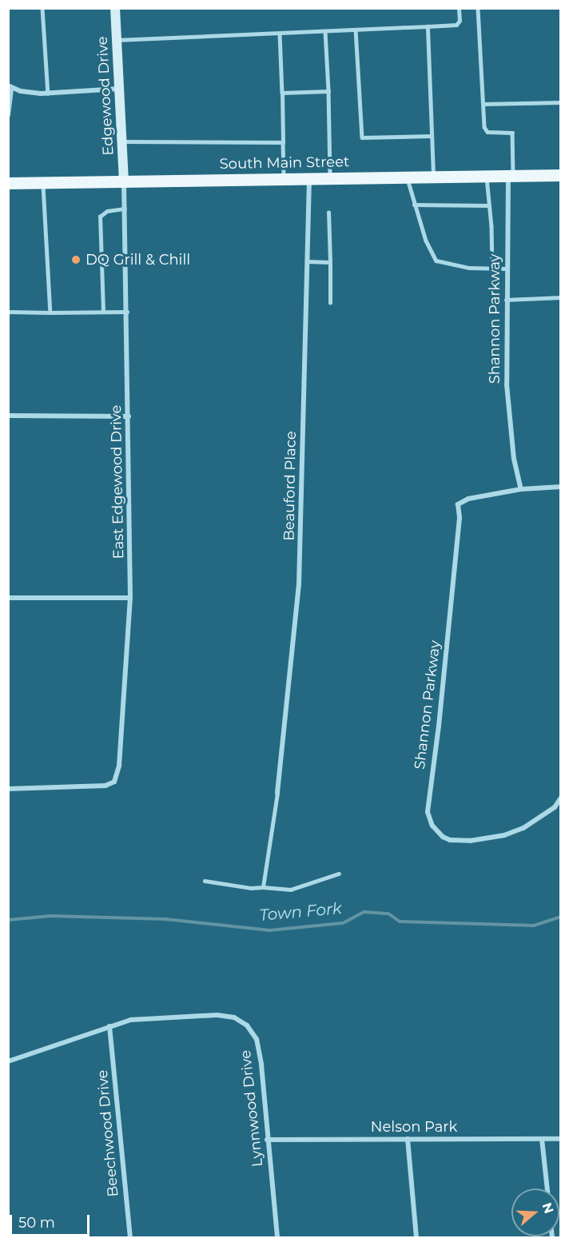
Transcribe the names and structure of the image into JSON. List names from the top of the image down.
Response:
{
  "streets": {
    "main road": ["South Main Street"],
    "street": [
      "Edgewood Drive",
      "Shannon Parkway",
      "East Edgewood Drive",
      "Beauford Place",
      "Lynnwood Drive",
      "Nelson Park",
      "Beechwood Drive"
    ]
  },
  "crossings": [
    ["Edgewood Drive", "South Main Street"],
    ["Edgewood Drive", "East Edgewood Drive"],
    ["South Main Street", "Shannon Parkway"],
    ["South Main Street", "East Edgewood Drive"],
    ["South Main Street", "Beauford Place"],
    ["Lynnwood Drive", "Nelson Park"],
    ["Lynnwood Drive", "Beechwood Drive"]
  ],
  "water": ["Town Fork"],
  "places": ["DQ Grill & Chill"],
  "scale_bar": "50 m",
  "north": "right"
}
